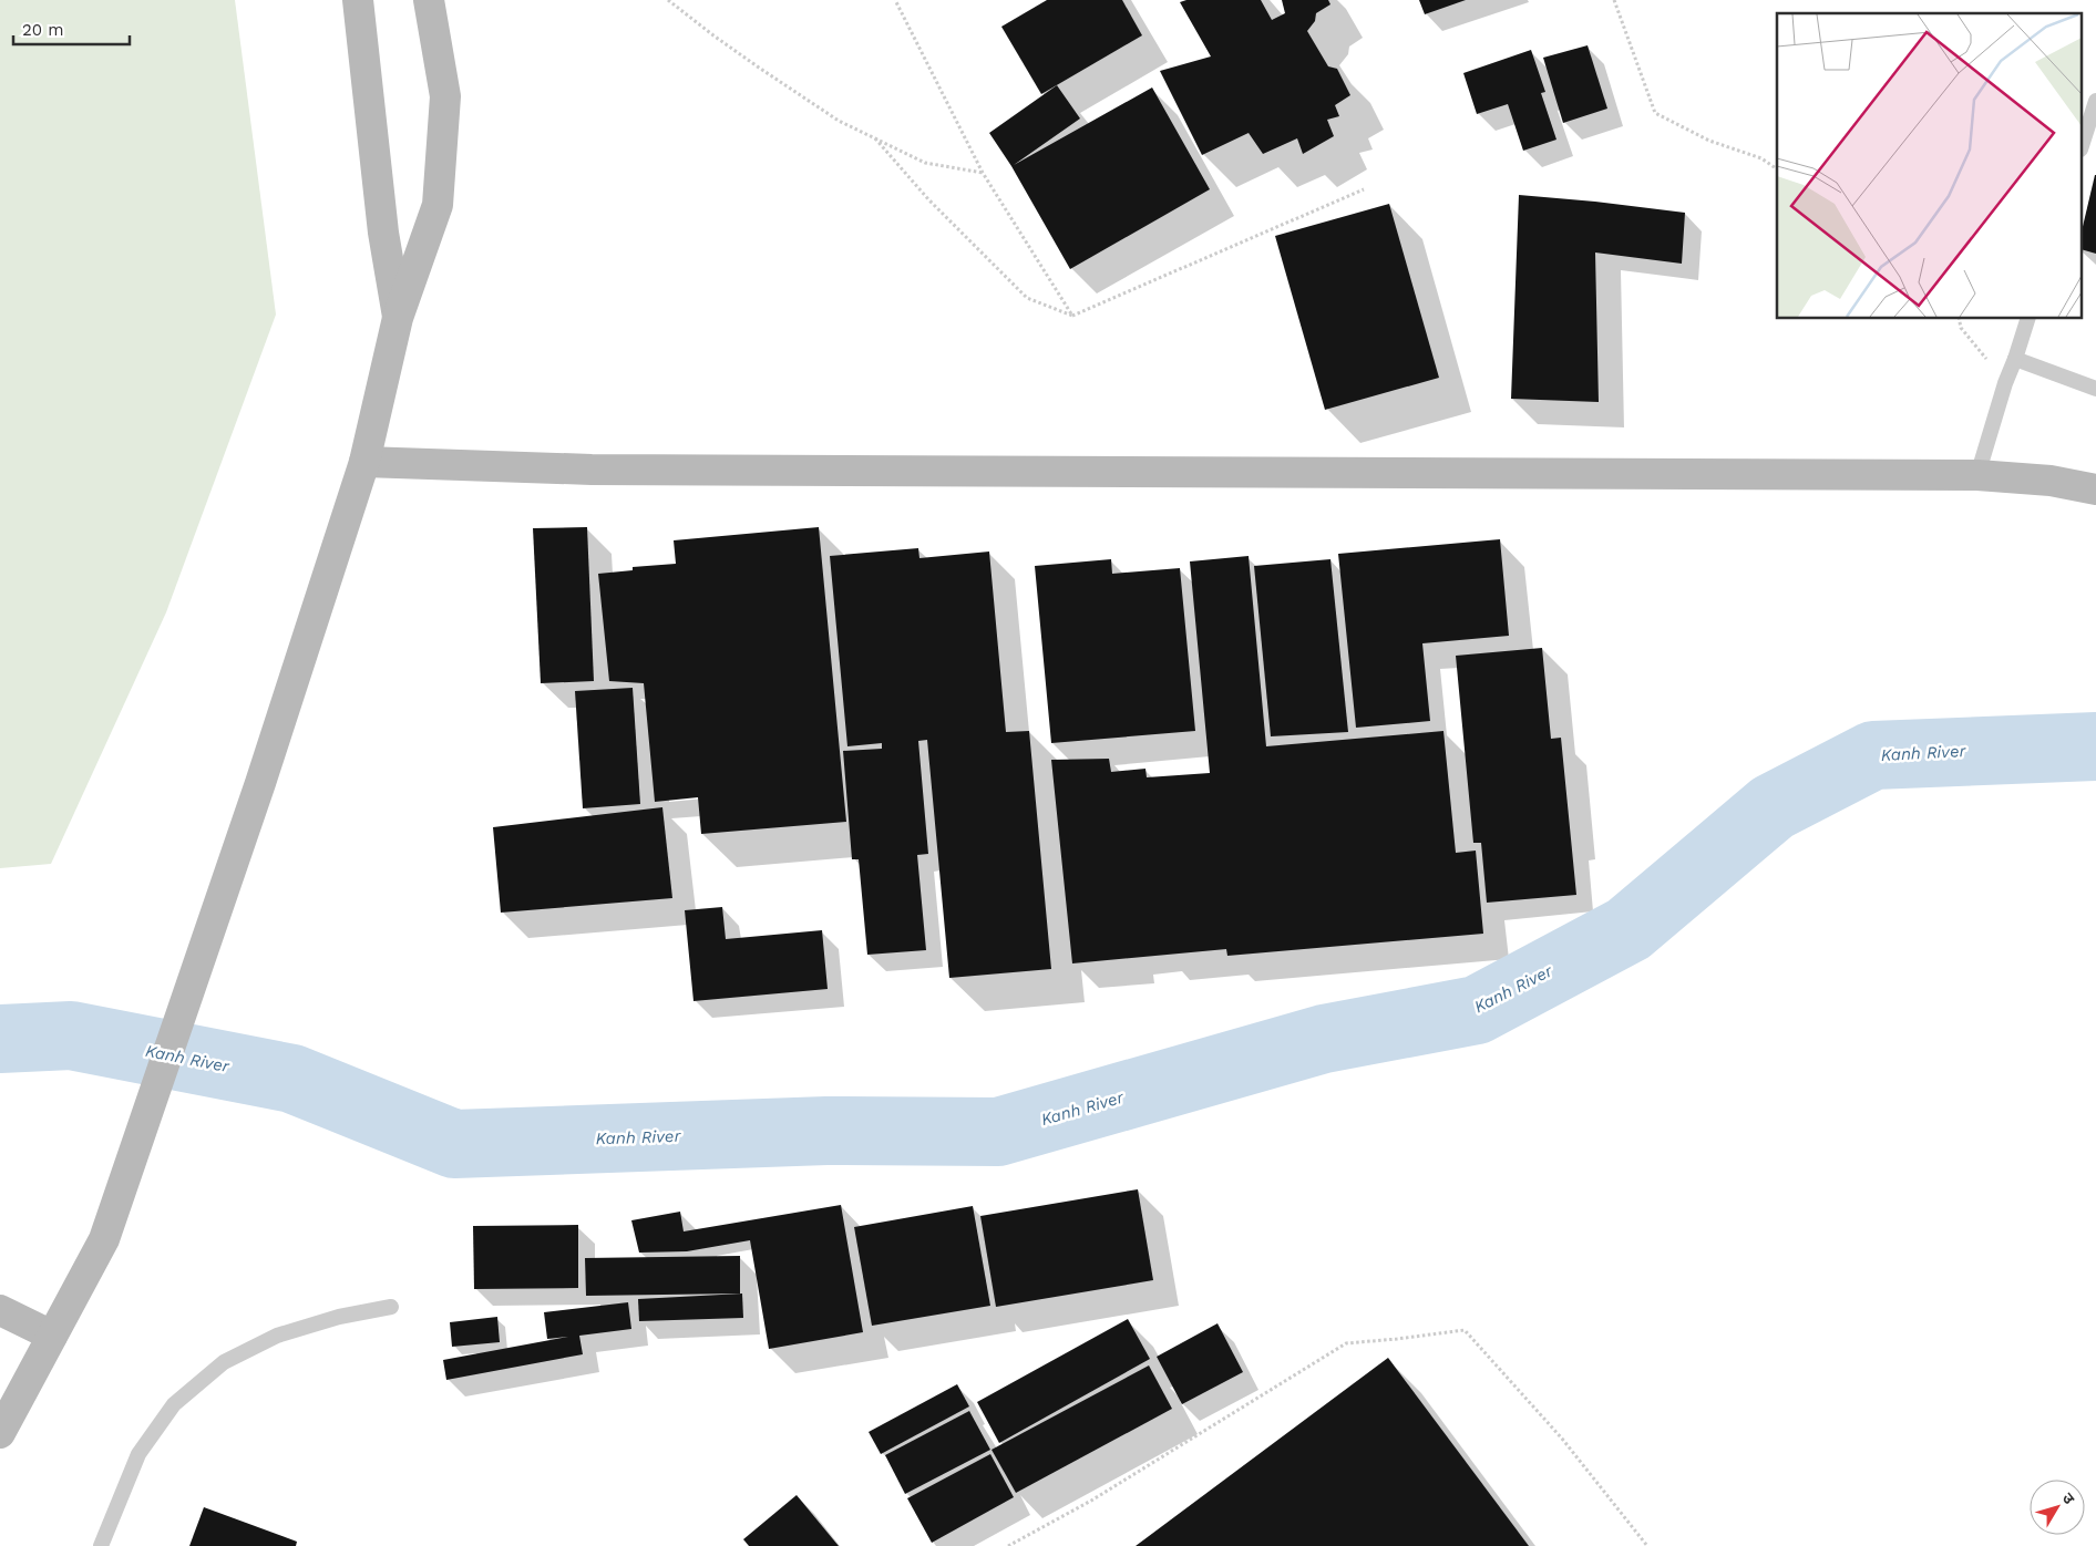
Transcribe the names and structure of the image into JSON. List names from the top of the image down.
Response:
{
  "water": ["Kanh River"],
  "scale_bar": "20 m",
  "north": "top right"
}
